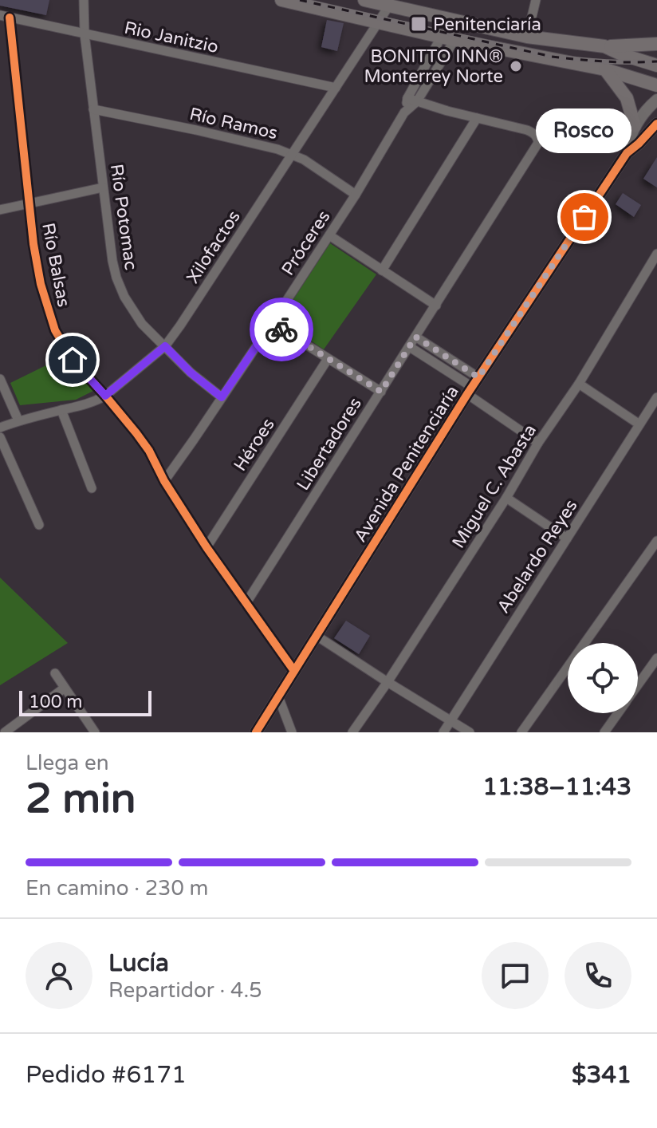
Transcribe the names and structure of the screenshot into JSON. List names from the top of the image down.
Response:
{
  "streets": {
    "street": [
      "Rio Janitzio",
      "Río Ramos",
      "Río Potomac",
      "Próceres",
      "Xilofactos",
      "Río Balsas",
      "Libertadores",
      "Héroes",
      "Avenida Penitenciaría",
      "Miguel C. Abasta",
      "Abelardo Reyes"
    ]
  },
  "crossings": [
    ["Rio Janitzio", "Río Potomac"],
    ["Rio Janitzio", "Xilofactos"],
    ["Rio Janitzio", "Río Balsas"],
    ["Río Ramos", "Río Potomac"],
    ["Río Ramos", "Próceres"],
    ["Río Ramos", "Xilofactos"],
    ["Río Potomac", "Próceres"],
    ["Río Potomac", "Xilofactos"],
    ["Próceres", "Río Balsas"],
    ["Xilofactos", "Río Balsas"],
    ["Río Balsas", "Libertadores"],
    ["Río Balsas", "Héroes"],
    ["Río Balsas", "Avenida Penitenciaría"]
  ],
  "places": {
    "transit": ["Penitenciaría"],
    "other": ["BONITTO INN® Monterrey Norte", "Rosco"]
  },
  "scale_bar": "100 m",
  "page": {
    "bubble": "Rosco",
    "scale": "100 m",
    "heading": ["2 min", "Llega en", "11:38–11:43"],
    "panel": [
      "Lucía",
      "Repartidor · 4.5",
      "Pedido #6171",
      "$341"
    ],
    "bar": "En camino · 230 m"
  }
}
